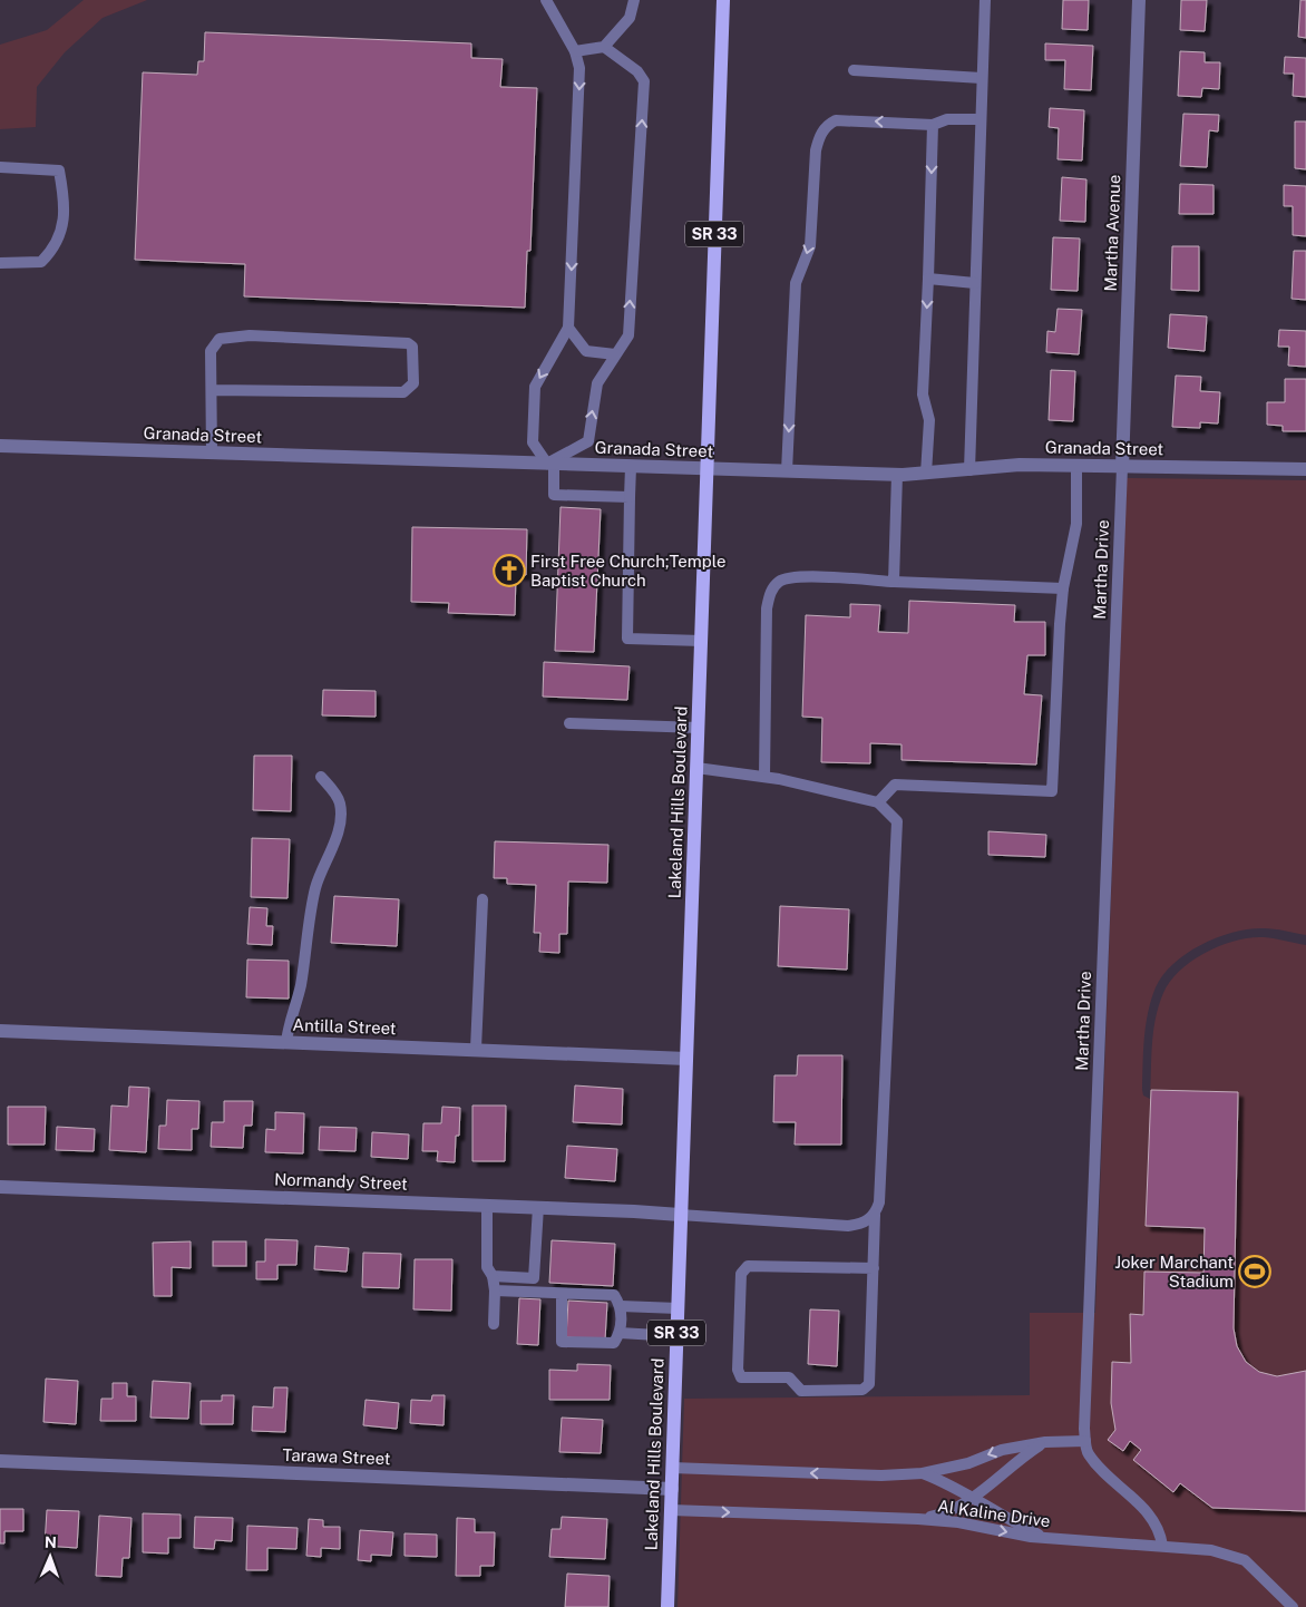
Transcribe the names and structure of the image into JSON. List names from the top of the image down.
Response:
{
  "streets": {
    "main road": ["SR 33", "Lakeland Hills Boulevard"],
    "street": [
      "Martha Avenue",
      "Granada Street",
      "Antilla Street",
      "Normandy Street",
      "Tarawa Street"
    ],
    "lane": ["Martha Drive", "Al Kaline Drive"]
  },
  "crossings": [
    ["Martha Avenue", "Granada Street"],
    ["Martha Avenue", "Martha Drive"],
    ["Granada Street", "Martha Drive"],
    ["Granada Street", "Lakeland Hills Boulevard"],
    ["Martha Drive", "Al Kaline Drive"],
    ["Lakeland Hills Boulevard", "Antilla Street"],
    ["Lakeland Hills Boulevard", "Normandy Street"],
    ["Lakeland Hills Boulevard", "Tarawa Street"],
    ["Lakeland Hills Boulevard", "Al Kaline Drive"]
  ],
  "places": {
    "church": ["First Free Church;Temple Baptist Church"],
    "sports": ["Joker Marchant Stadium"]
  },
  "north": "top"
}
